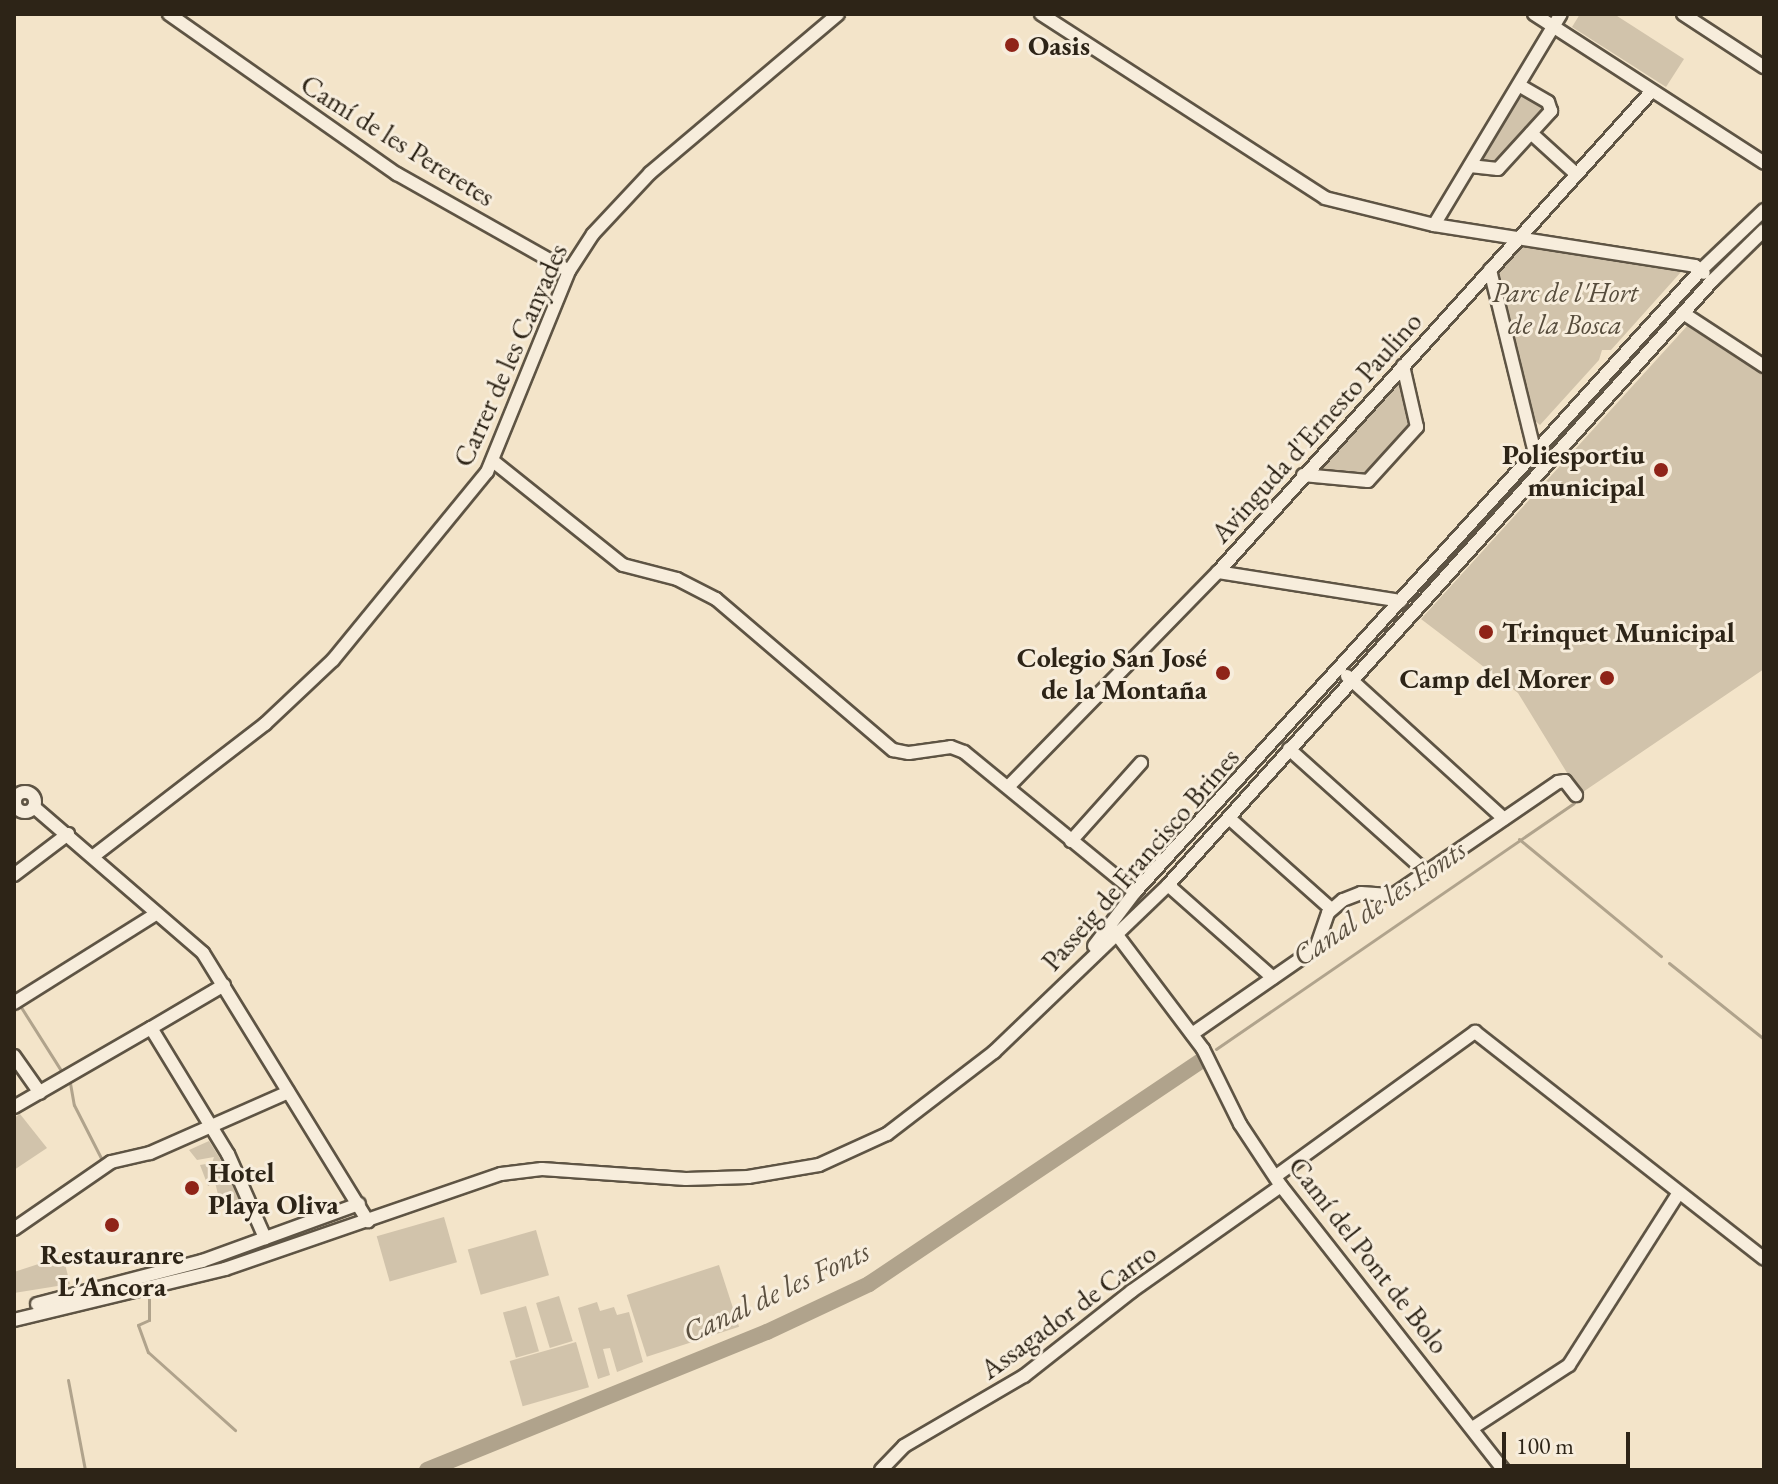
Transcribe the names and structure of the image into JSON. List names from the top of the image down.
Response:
{
  "streets": {
    "street": [
      "Camí de les Pereretes",
      "Carrer de les Canyades",
      "Avinguda d'Ernesto Paulino",
      "Passeig de Francisco Brines",
      "Camí del Pont de Bolo",
      "Assagador de Carro"
    ]
  },
  "crossings": [
    ["Camí de les Pereretes", "Carrer de les Canyades"],
    ["Passeig de Francisco Brines", "Camí del Pont de Bolo"],
    ["Camí del Pont de Bolo", "Assagador de Carro"]
  ],
  "water": ["Canal de les Fonts"],
  "parks": ["Parc de l'Hort de la Bosca"],
  "places": [
    "Oasis",
    "Poliesportiu municipal",
    "Trinquet Municipal",
    "Colegio San José de la Montaña",
    "Camp del Morer",
    "Hotel Playa Oliva",
    "Restauranre L'Ancora"
  ],
  "scale_bar": "100 m"
}
